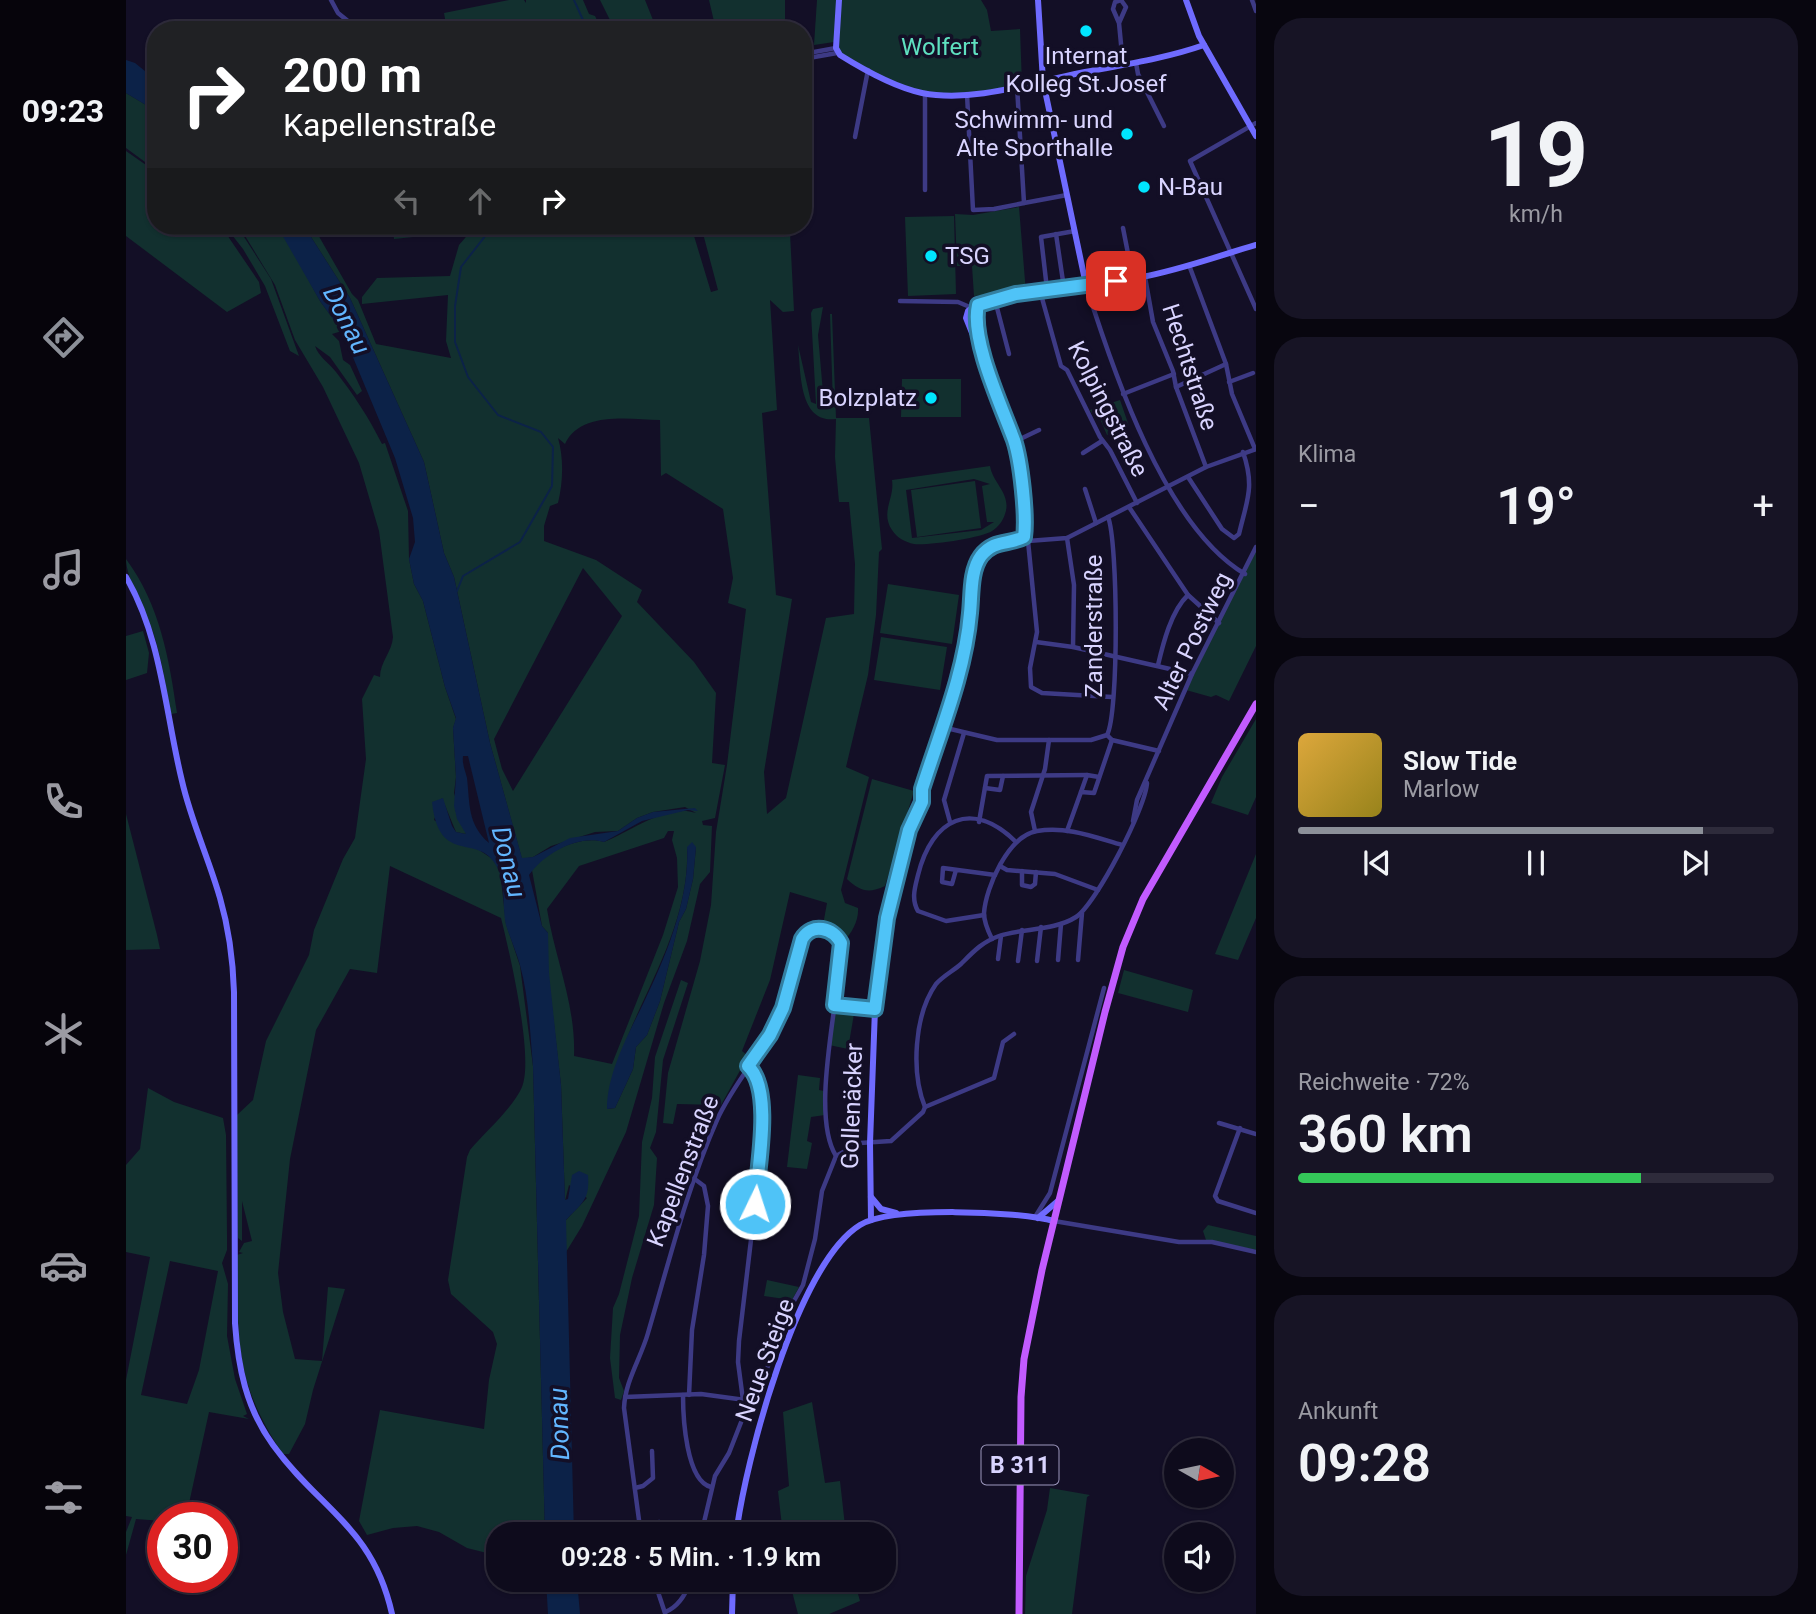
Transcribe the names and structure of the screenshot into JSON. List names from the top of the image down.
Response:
{
  "streets": {
    "main road": ["B 311"],
    "street": [
      "Hechtstraße",
      "Kolpingstraße",
      "Zanderstraße",
      "Alter Postweg",
      "Gollenäcker",
      "Kapellenstraße",
      "Neue Steige"
    ]
  },
  "crossings": [
    ["Gollenäcker", "Neue Steige"],
    ["Neue Steige", "B 311"]
  ],
  "water": ["Donau"],
  "parks": ["Wolfert"],
  "places": [
    "Internat Kolleg St.Josef",
    "Schwimm- und Alte Sporthalle",
    "N-Bau",
    "TSG",
    "Bolzplatz"
  ],
  "north": "right",
  "page": {
    "tabs": "09:23",
    "tile": [
      ["19", "km/h"],
      "Klima",
      ["Reichweite · 72%", "360 km"],
      ["Ankunft", "09:28"]
    ],
    "turn": ["200 m", "Kapellenstraße"],
    "heat": ["−", "19°", "+"],
    "song": ["Slow Tide", "Marlow"],
    "limit": "30",
    "trip": "09:28 · 5 Min. · 1.9 km"
  }
}
